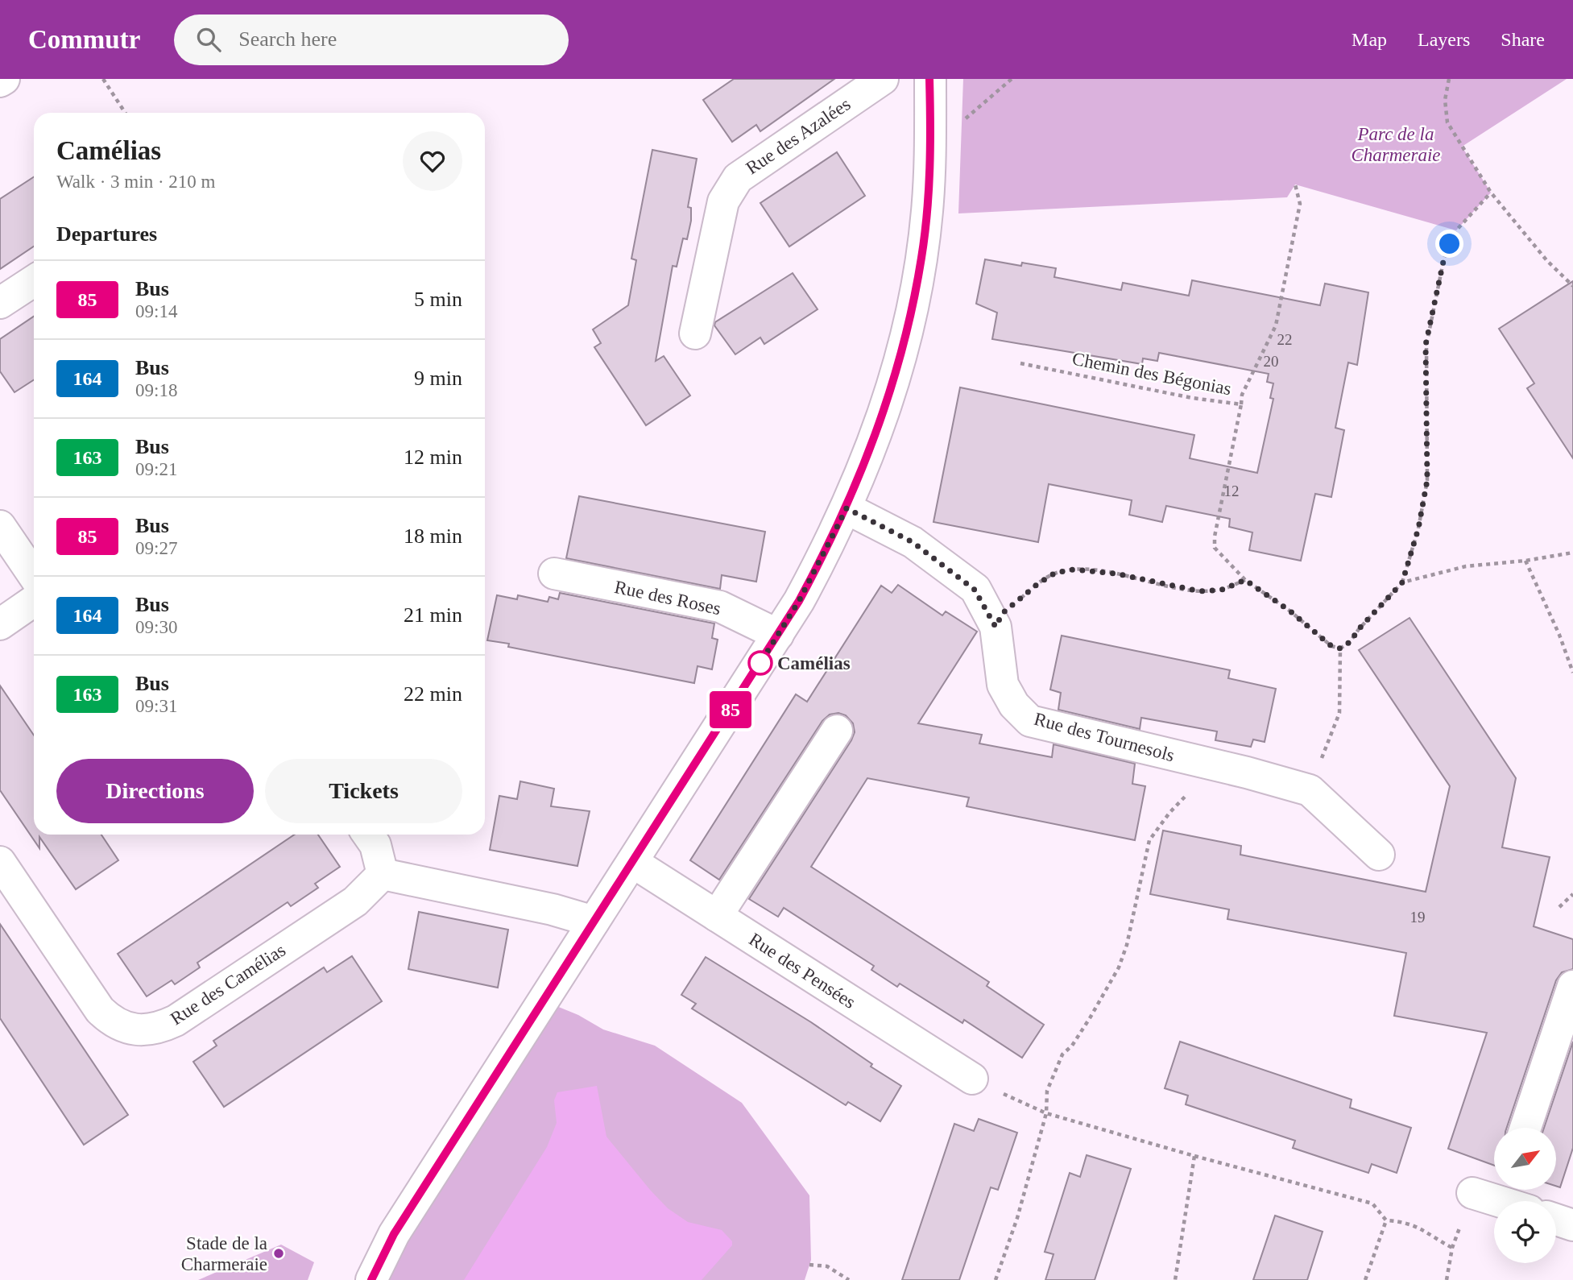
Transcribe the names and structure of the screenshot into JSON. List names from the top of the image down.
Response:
{
  "streets": {
    "street": [
      "Rue des Azalées",
      "Rue des Roses",
      "Rue des Tournesols",
      "Rue des Pensées",
      "Rue des Camélias"
    ],
    "path": ["Chemin des Bégonias"]
  },
  "parks": ["Parc de la Charmeraie"],
  "places": ["Camélias", "Stade de la Charmeraie"],
  "lines": ["bus line 85"],
  "house_numbers": [
    "22",
    "20",
    "12",
    "19"
  ],
  "north": "top right",
  "page": {
    "header": "Commutr",
    "search": "Search here",
    "nav": ["Map", "Layers", "Share"],
    "on_map": "85",
    "heading": [
      ["Camélias", "Walk · 3 min · 210 m"],
      "Departures"
    ],
    "list": [
      {
        "mark": "85",
        "name": "Bus",
        "note": "09:14",
        "value": "5 min"
      },
      {
        "mark": "164",
        "name": "Bus",
        "note": "09:18",
        "value": "9 min"
      },
      {
        "mark": "163",
        "name": "Bus",
        "note": "09:21",
        "value": "12 min"
      },
      {
        "mark": "85",
        "name": "Bus",
        "note": "09:27",
        "value": "18 min"
      },
      {
        "mark": "164",
        "name": "Bus",
        "note": "09:30",
        "value": "21 min"
      },
      {
        "mark": "163",
        "name": "Bus",
        "note": "09:31",
        "value": "22 min"
      }
    ],
    "buttons": ["Directions", "Tickets"]
  }
}
